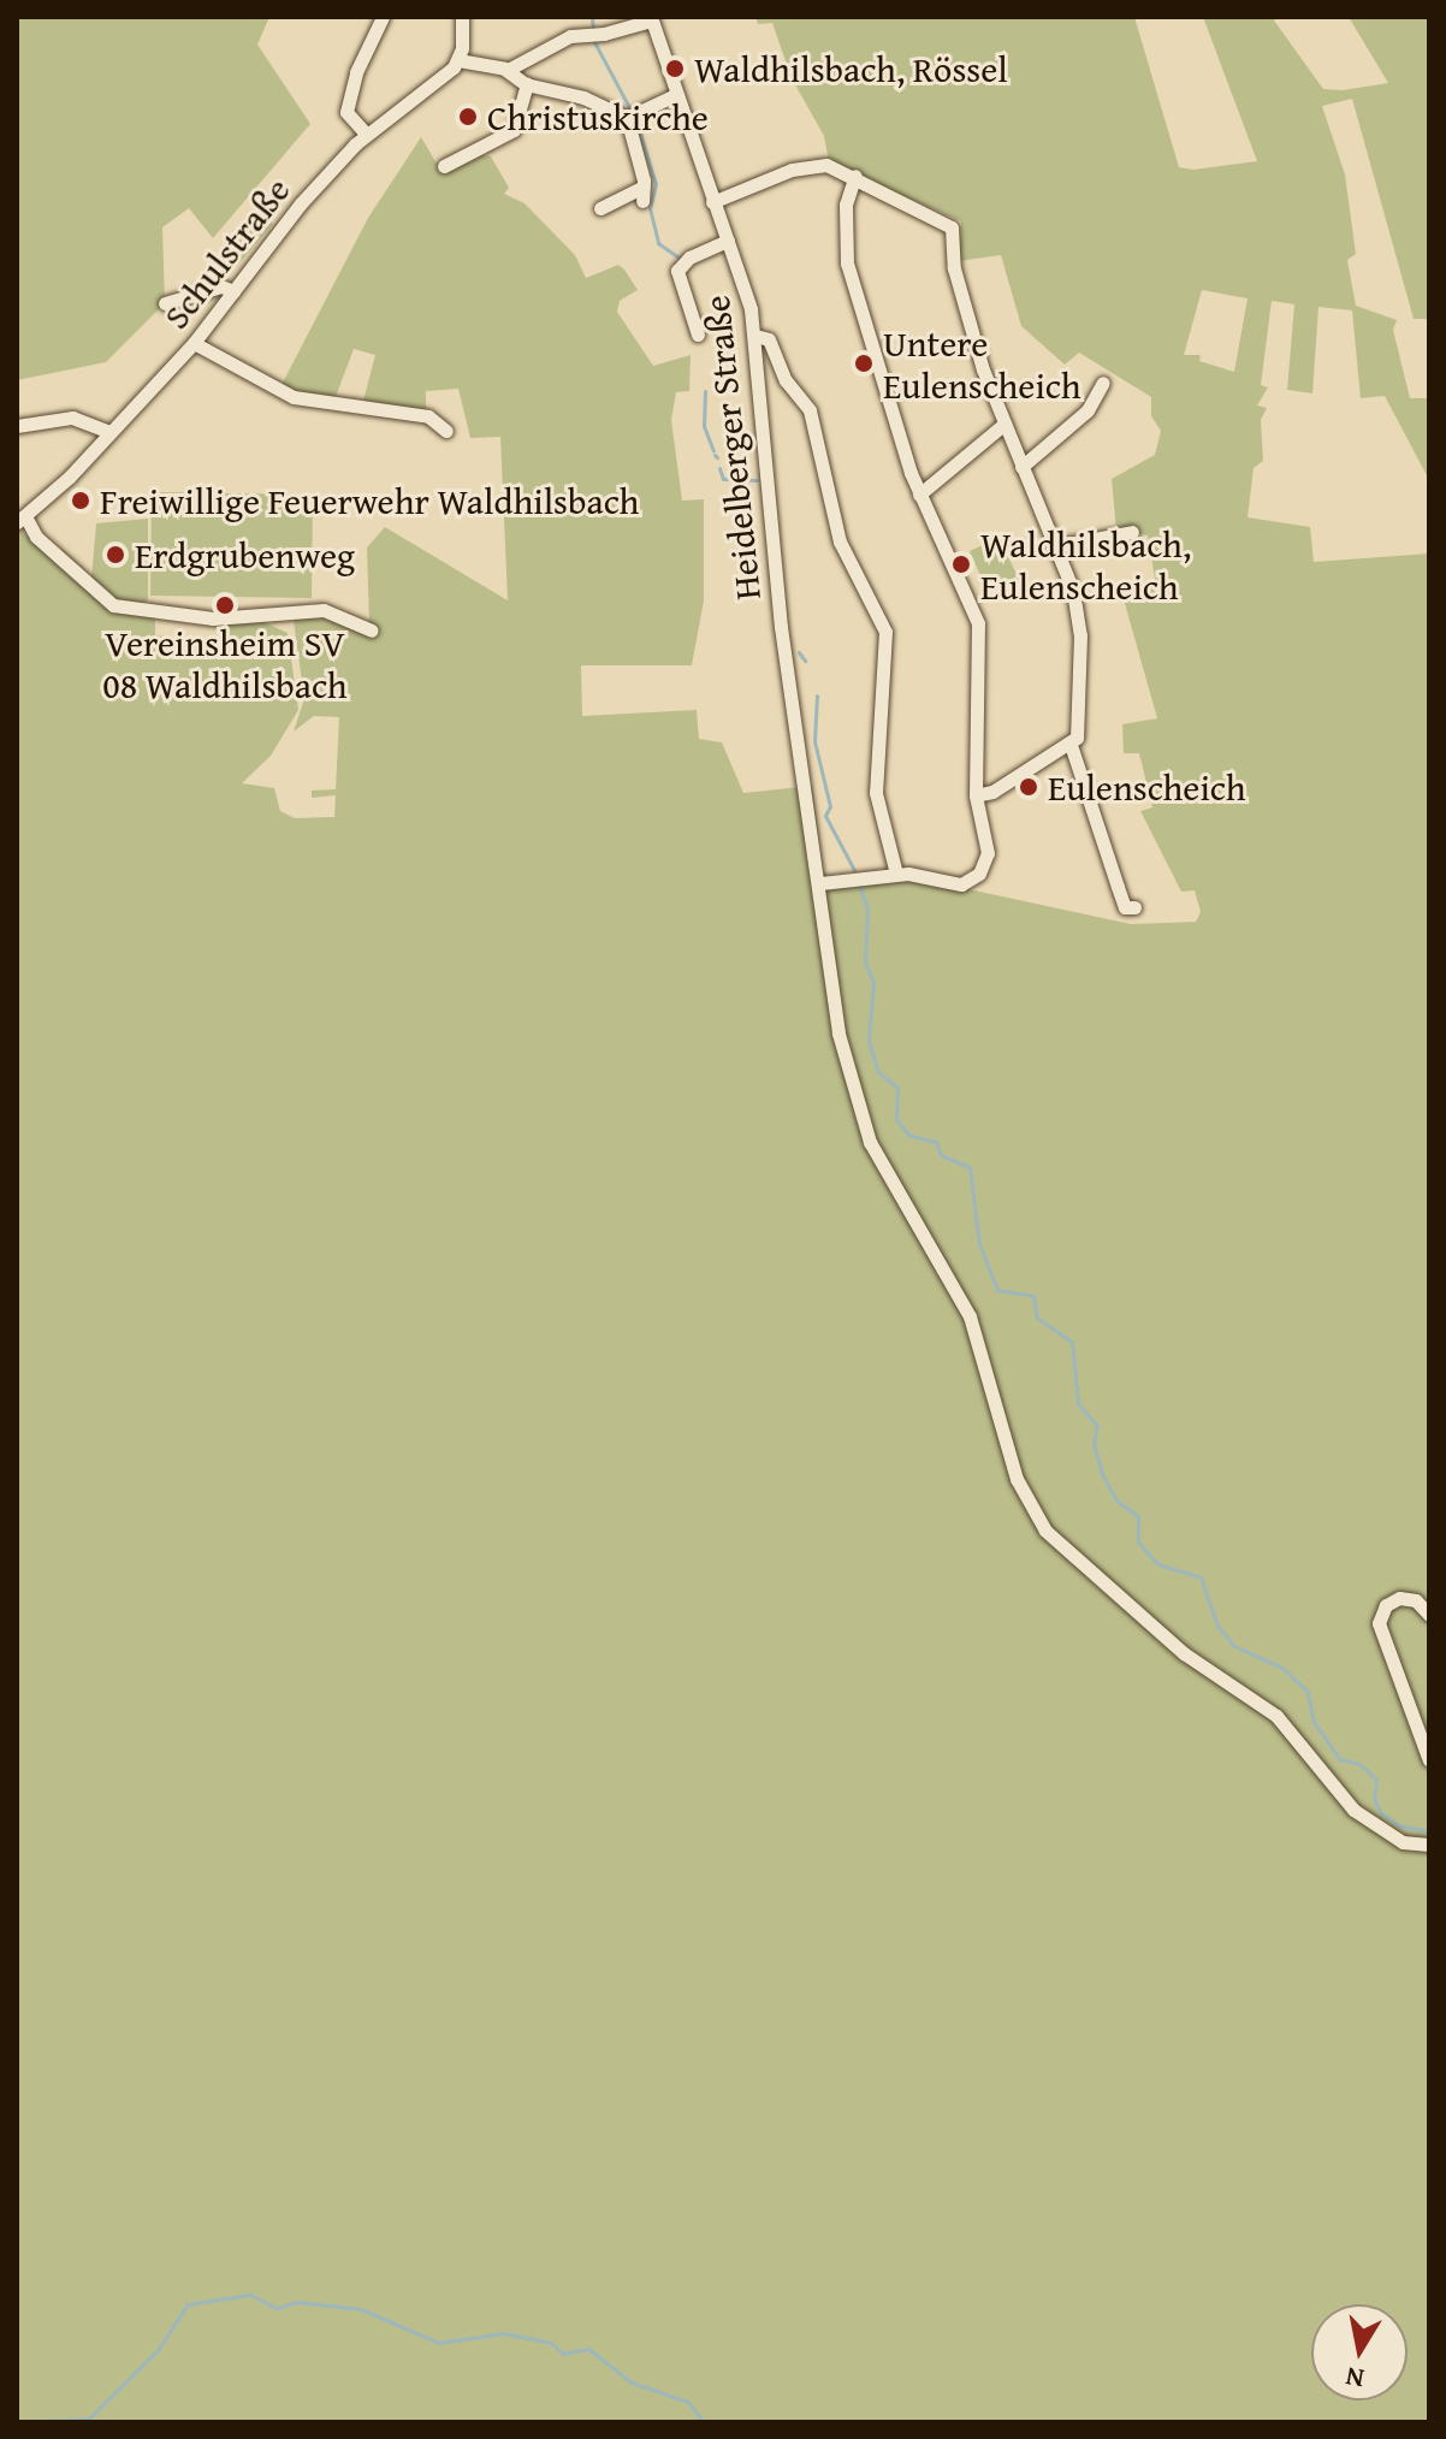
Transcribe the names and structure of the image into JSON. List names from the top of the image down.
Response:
{
  "streets": {
    "street": ["Schulstraße", "Heidelberger Straße"]
  },
  "places": [
    "Waldhilsbach, Rössel",
    "Christuskirche",
    "Untere Eulenscheich",
    "Freiwillige Feuerwehr Waldhilsbach",
    "Erdgrubenweg",
    "Waldhilsbach, Eulenscheich",
    "Vereinsheim SV 08 Waldhilsbach",
    "Eulenscheich"
  ],
  "north": "bottom"
}
